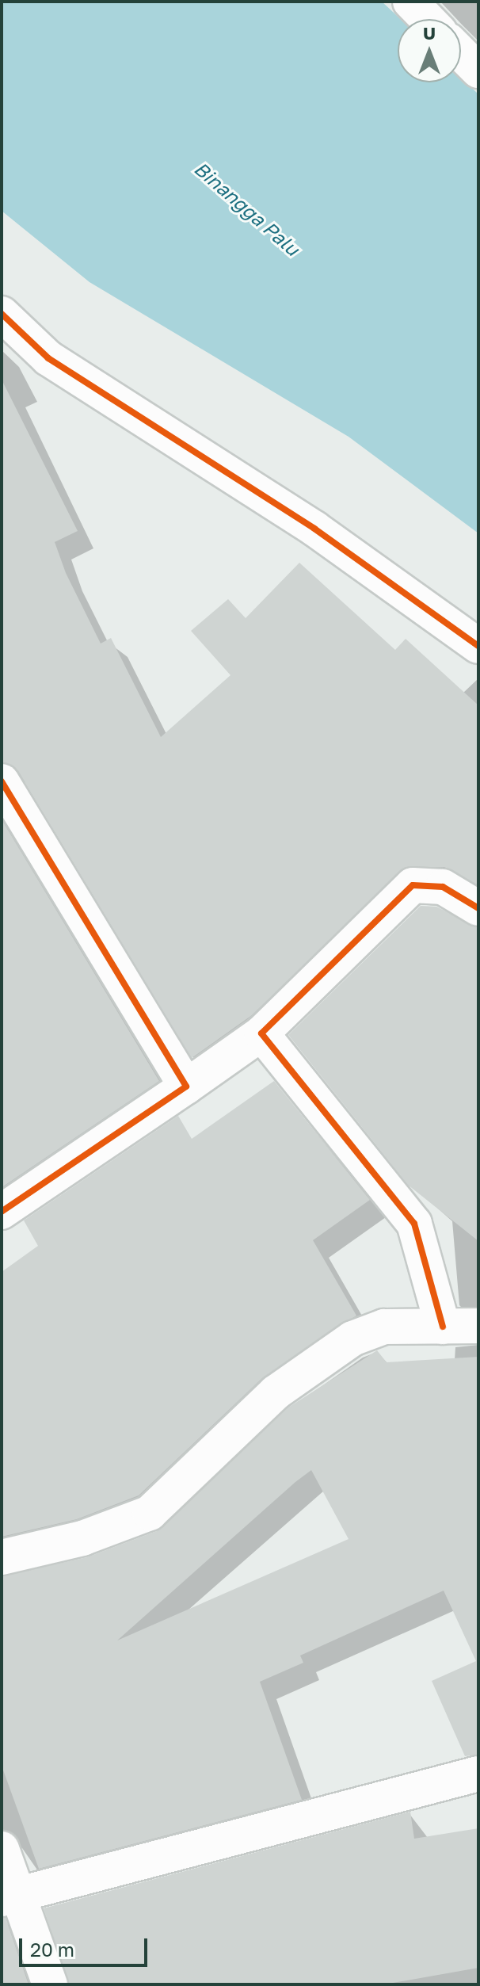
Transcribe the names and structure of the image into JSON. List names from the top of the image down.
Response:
{
  "water": ["Binangga Palu"],
  "scale_bar": "20 m",
  "north": "top"
}
